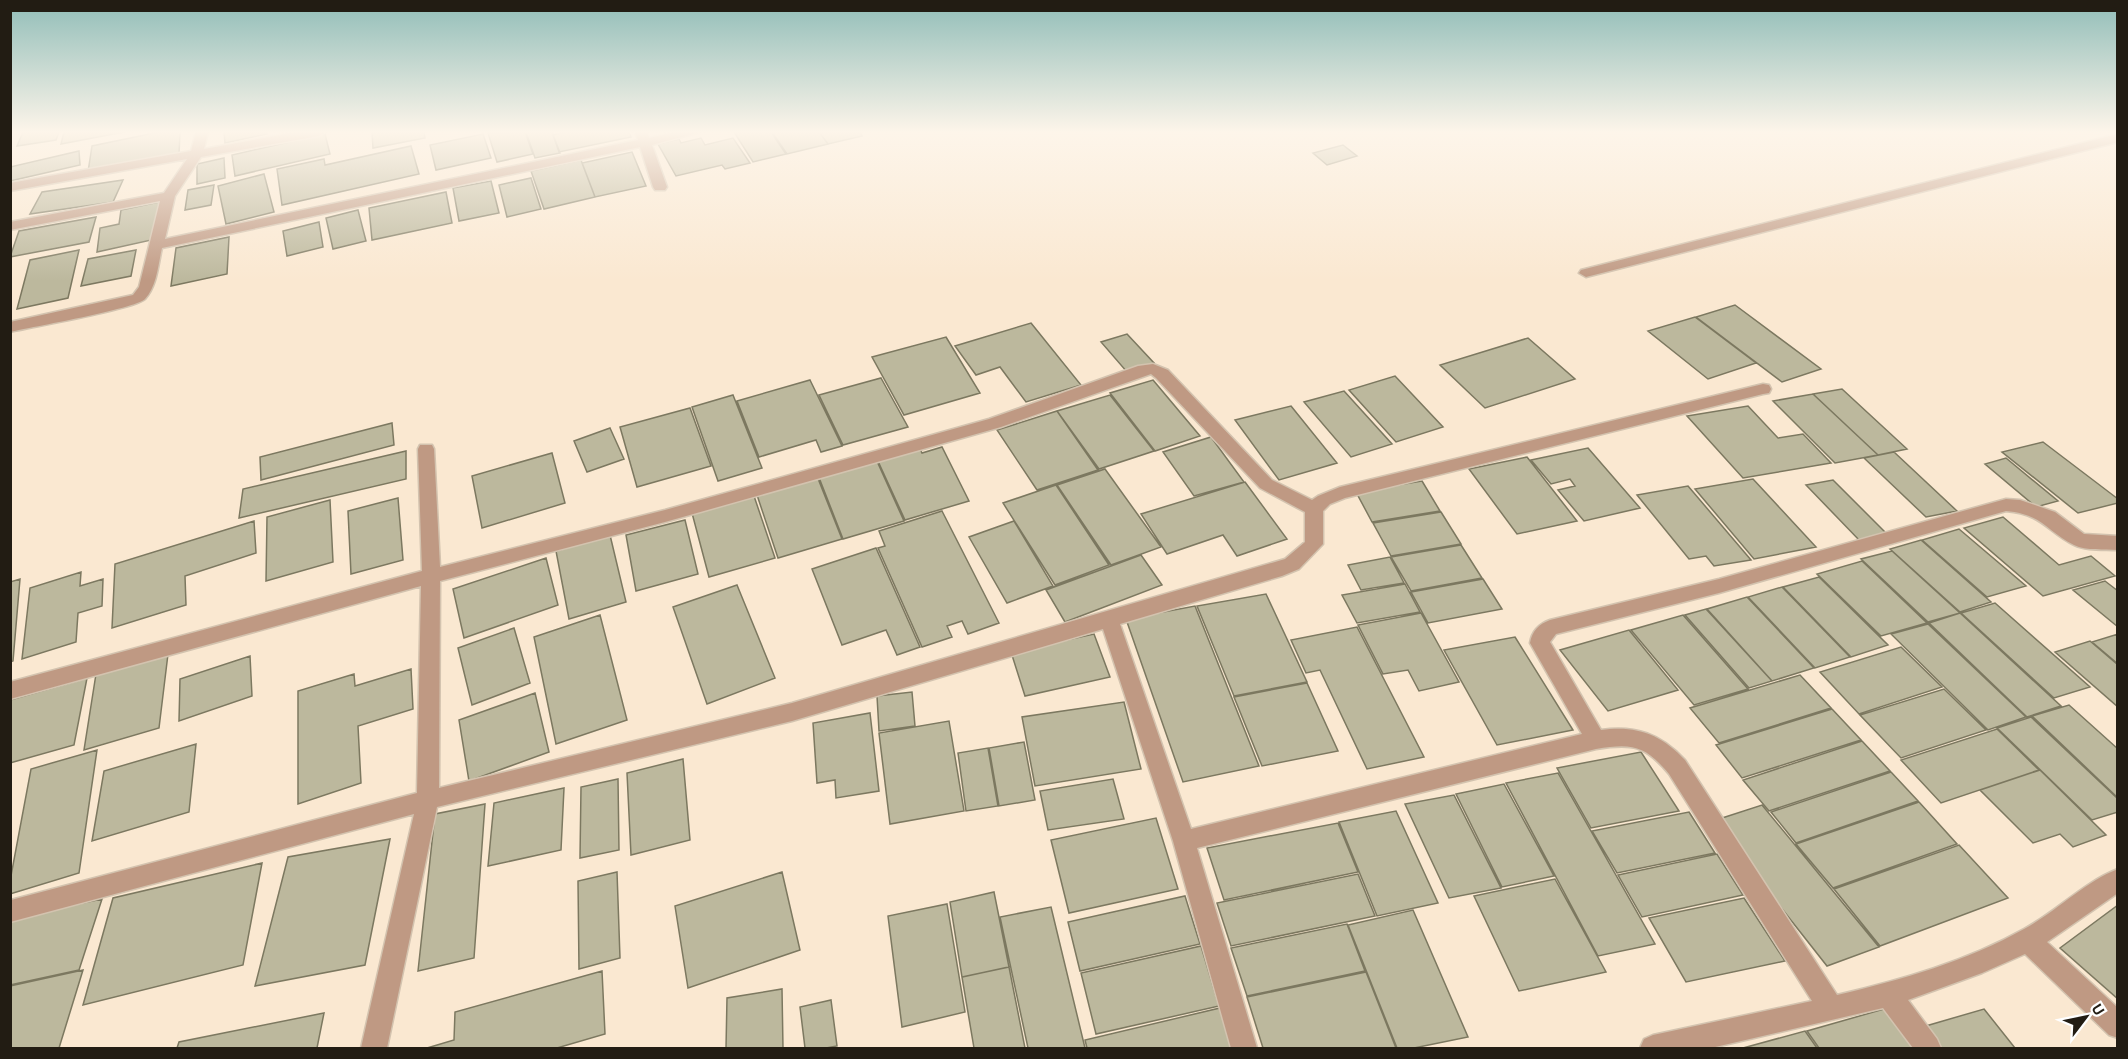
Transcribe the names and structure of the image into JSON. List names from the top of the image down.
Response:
{
  "north": "top right"
}
